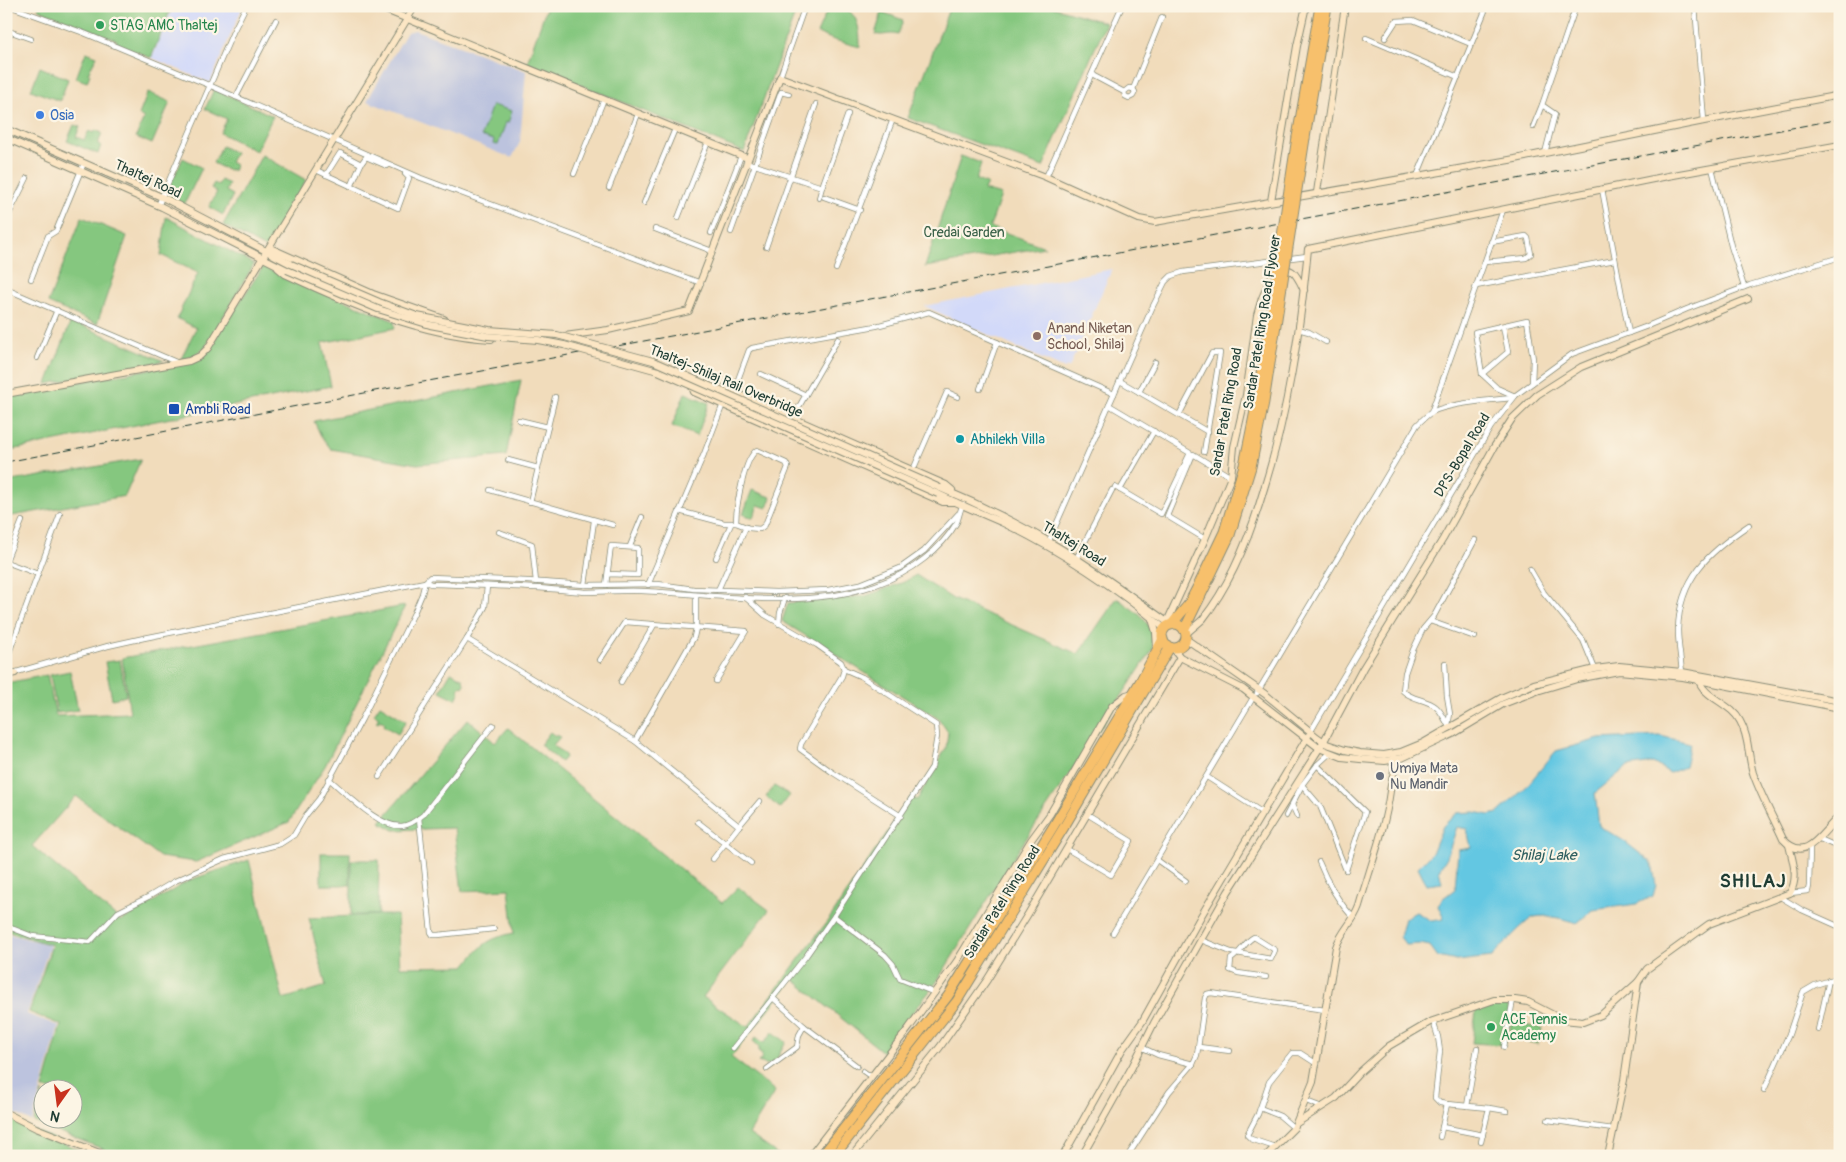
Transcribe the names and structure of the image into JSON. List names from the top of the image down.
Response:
{
  "streets": {
    "highway": ["Sardar Patel Ring Road Flyover", "Sardar Patel Ring Road"],
    "street": ["Thaltej Road", "Thaltej-Shilaj Rail Overbridge", "DPS-Bopal Road"]
  },
  "crossings": [
    ["Thaltej Road", "Sardar Patel Ring Road Flyover"],
    ["Thaltej Road", "Thaltej-Shilaj Rail Overbridge"],
    ["Thaltej Road", "Sardar Patel Ring Road"],
    ["Sardar Patel Ring Road Flyover", "Sardar Patel Ring Road"]
  ],
  "districts": ["SHILAJ"],
  "water": ["Shilaj Lake"],
  "parks": ["Credai Garden"],
  "places": {
    "other": [
      "STAG AMC Thaltej",
      "Osia",
      "Anand Niketan School, Shilaj",
      "Abhilekh Villa",
      "Umiya Mata Nu Mandir",
      "ACE Tennis Academy"
    ],
    "transit": ["Ambli Road"]
  },
  "north": "bottom"
}
